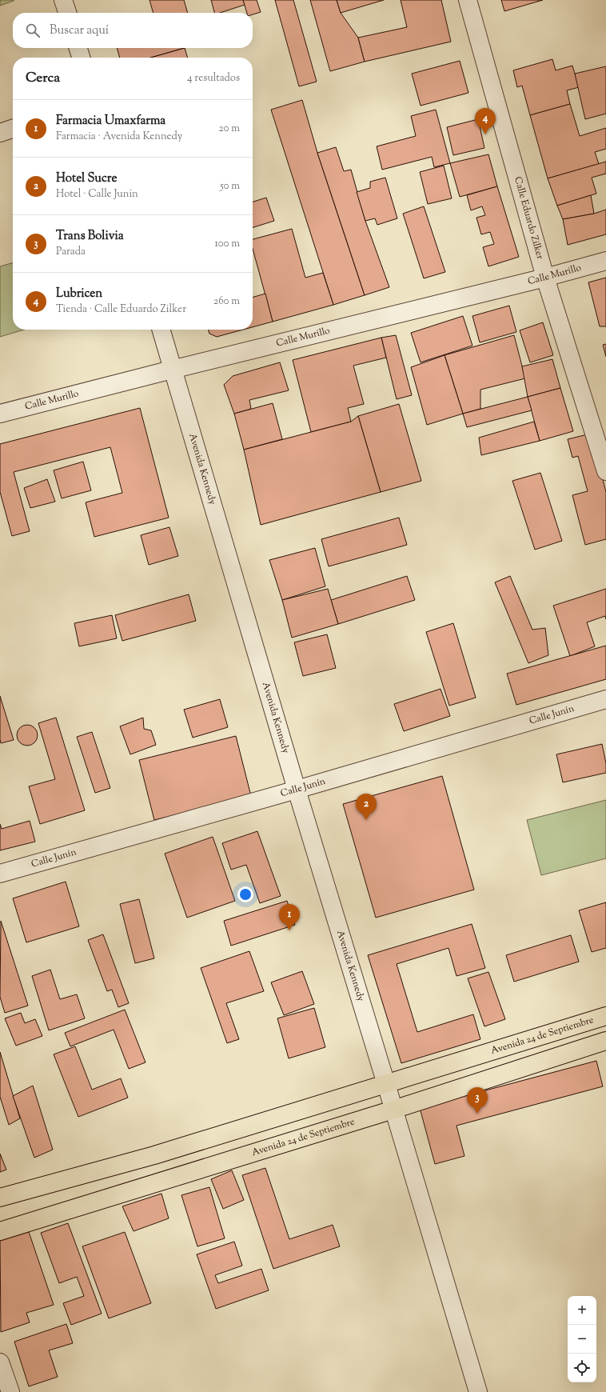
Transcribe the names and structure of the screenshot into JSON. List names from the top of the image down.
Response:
{
  "streets": {
    "main road": ["Avenida 24 de Septiembre"],
    "street": [
      "Calle Eduardo Zilker",
      "Calle Murillo",
      "Avenida Kennedy",
      "Calle Junín"
    ]
  },
  "crossings": [
    ["Calle Eduardo Zilker", "Calle Murillo"],
    ["Calle Murillo", "Avenida Kennedy"],
    ["Avenida Kennedy", "Calle Junín"],
    ["Avenida Kennedy", "Avenida 24 de Septiembre"]
  ],
  "page": {
    "search": "Buscar aquí",
    "heading": ["Cerca", "4 resultados"],
    "list": [
      {
        "mark": "1",
        "name": "Farmacia Umaxfarma",
        "note": "Farmacia · Avenida Kennedy",
        "value": "20 m"
      },
      {
        "mark": "2",
        "name": "Hotel Sucre",
        "note": "Hotel · Calle Junín",
        "value": "50 m"
      },
      {
        "mark": "3",
        "name": "Trans Bolivia",
        "note": "Parada",
        "value": "100 m"
      },
      {
        "mark": "4",
        "name": "Lubricen",
        "note": "Tienda · Calle Eduardo Zilker",
        "value": "260 m"
      }
    ],
    "pins": [
      "4",
      "2",
      "1",
      "3"
    ],
    "map_buttons": ["+", "−"]
  }
}
